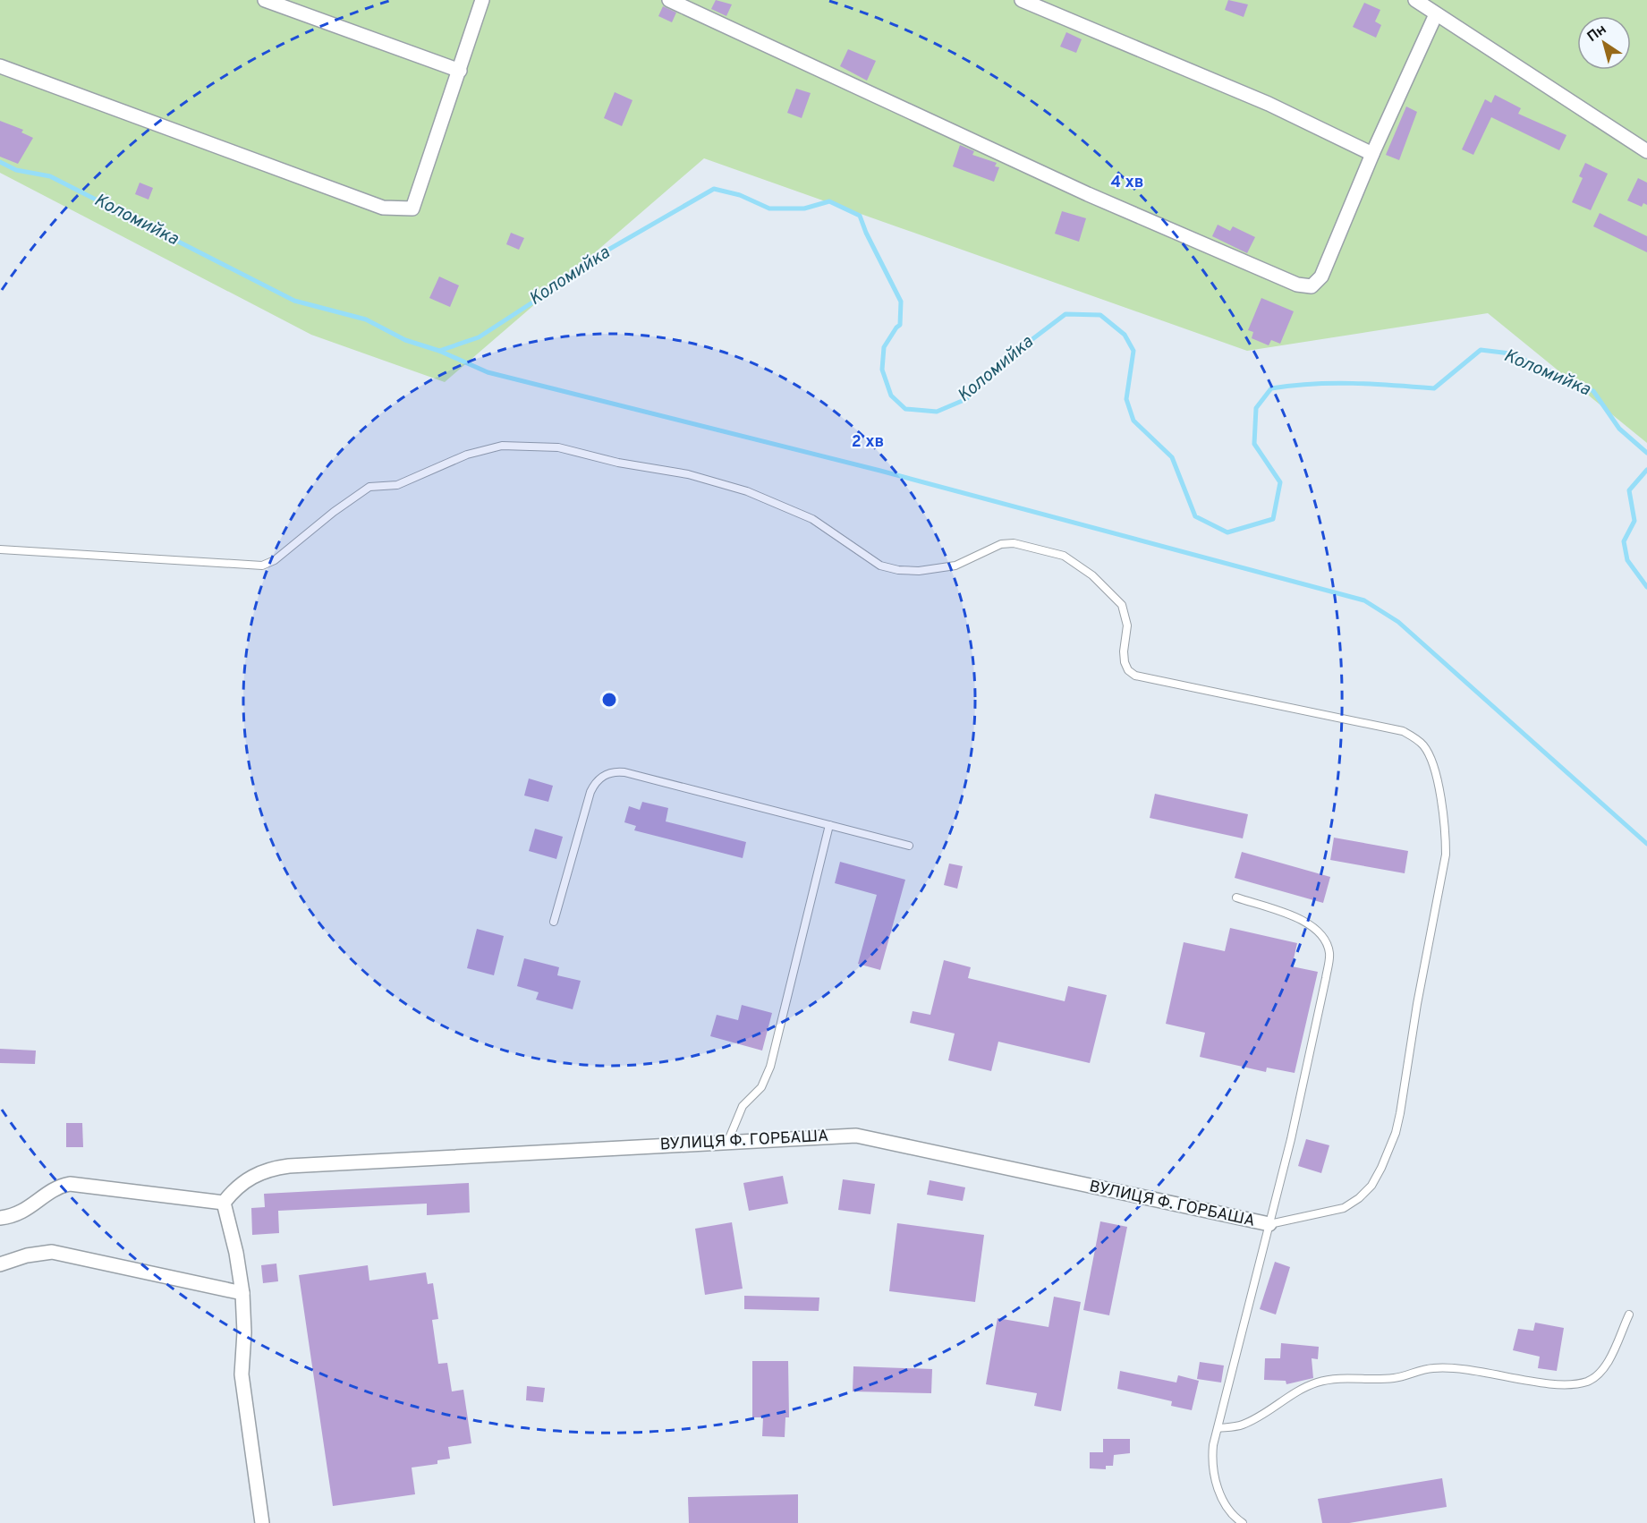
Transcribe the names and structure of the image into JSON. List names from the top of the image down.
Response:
{
  "streets": {
    "street": ["ВУЛИЦЯ Ф. ГОРБАША"]
  },
  "water": ["Коломийка"],
  "north": "top left",
  "rings": ["4 хв", "2 хв"]
}
